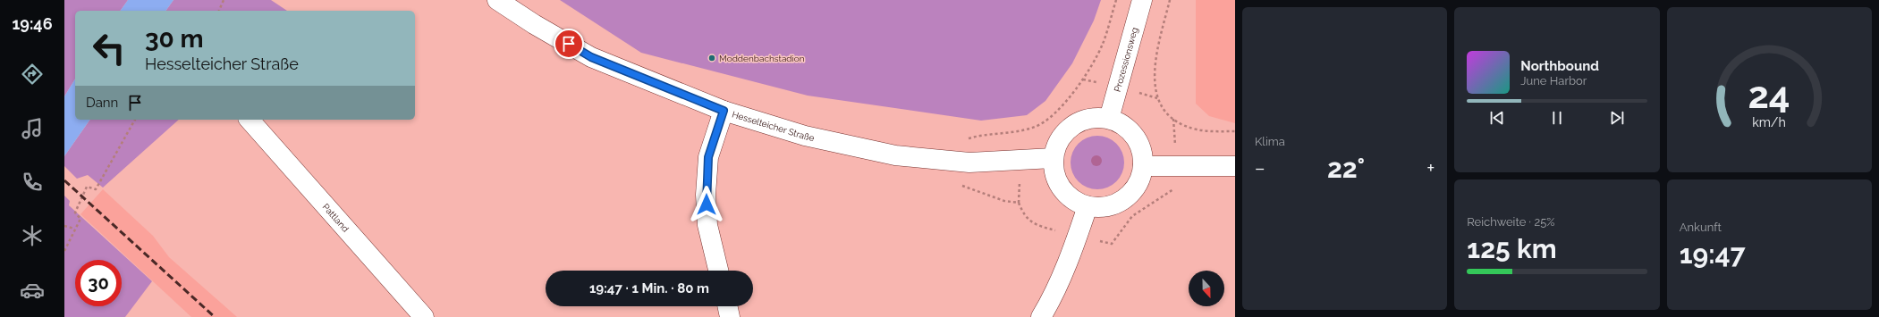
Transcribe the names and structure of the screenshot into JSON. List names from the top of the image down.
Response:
{
  "streets": {
    "street": ["Prozessionsweg", "Hesselteicher Straße", "Pattland"]
  },
  "crossings": [
    ["Prozessionsweg", "Hesselteicher Straße"]
  ],
  "places": ["Moddenbachstadion"],
  "north": "bottom",
  "page": {
    "tabs": "19:46",
    "tile": [
      "Klima",
      ["Reichweite · 25%", "125 km"],
      ["Ankunft", "19:47"]
    ],
    "turn": ["30 m", "Hesselteicher Straße"],
    "song": ["Northbound", "June Harbor"],
    "then": "Dann",
    "heat": ["−", "22°", "+"],
    "limit": "30",
    "trip": "19:47 · 1 Min. · 80 m",
    "gauge": ["24", "km/h"]
  }
}
